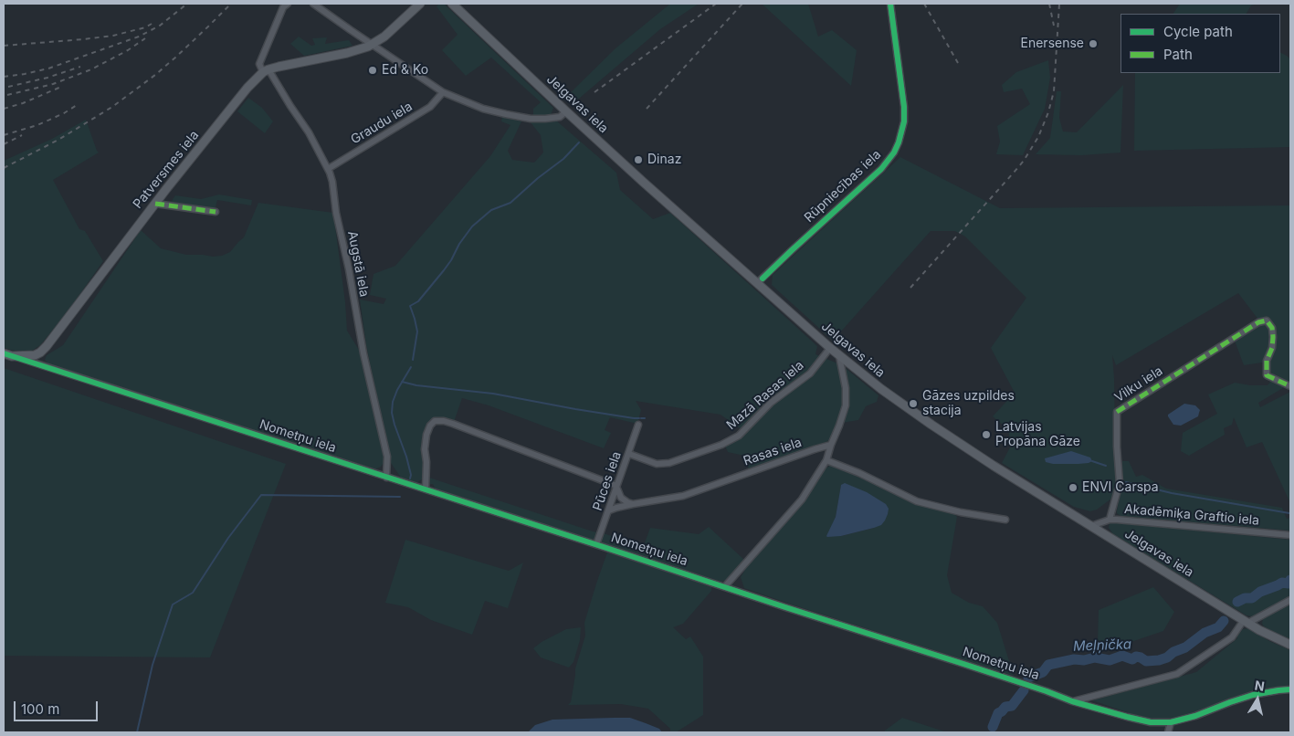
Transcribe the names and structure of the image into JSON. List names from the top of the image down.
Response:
{
  "streets": {
    "street": [
      "Jelgavas iela",
      "Graudu iela",
      "Patversmes iela",
      "Rūpniecības iela",
      "Augstā iela",
      "Vilku iela",
      "Mazā Rasas iela",
      "Nometņu iela",
      "Rasas iela",
      "Pūces iela",
      "Akadēmiķa Graftio iela"
    ]
  },
  "crossings": [
    ["Jelgavas iela", "Rūpniecības iela"],
    ["Jelgavas iela", "Mazā Rasas iela"],
    ["Jelgavas iela", "Akadēmiķa Graftio iela"],
    ["Graudu iela", "Augstā iela"],
    ["Patversmes iela", "Augstā iela"],
    ["Patversmes iela", "Nometņu iela"],
    ["Augstā iela", "Nometņu iela"],
    ["Vilku iela", "Akadēmiķa Graftio iela"],
    ["Mazā Rasas iela", "Pūces iela"],
    ["Nometņu iela", "Pūces iela"],
    ["Rasas iela", "Pūces iela"]
  ],
  "water": ["Meļņička"],
  "places": [
    "Enersense",
    "Ed & Ko",
    "Dinaz",
    "Gāzes uzpildes stacija",
    "Latvijas Propāna Gāze",
    "ENVI Carspa"
  ],
  "legend": ["Cycle path", "Path"],
  "scale_bar": "100 m",
  "north": "top"
}
